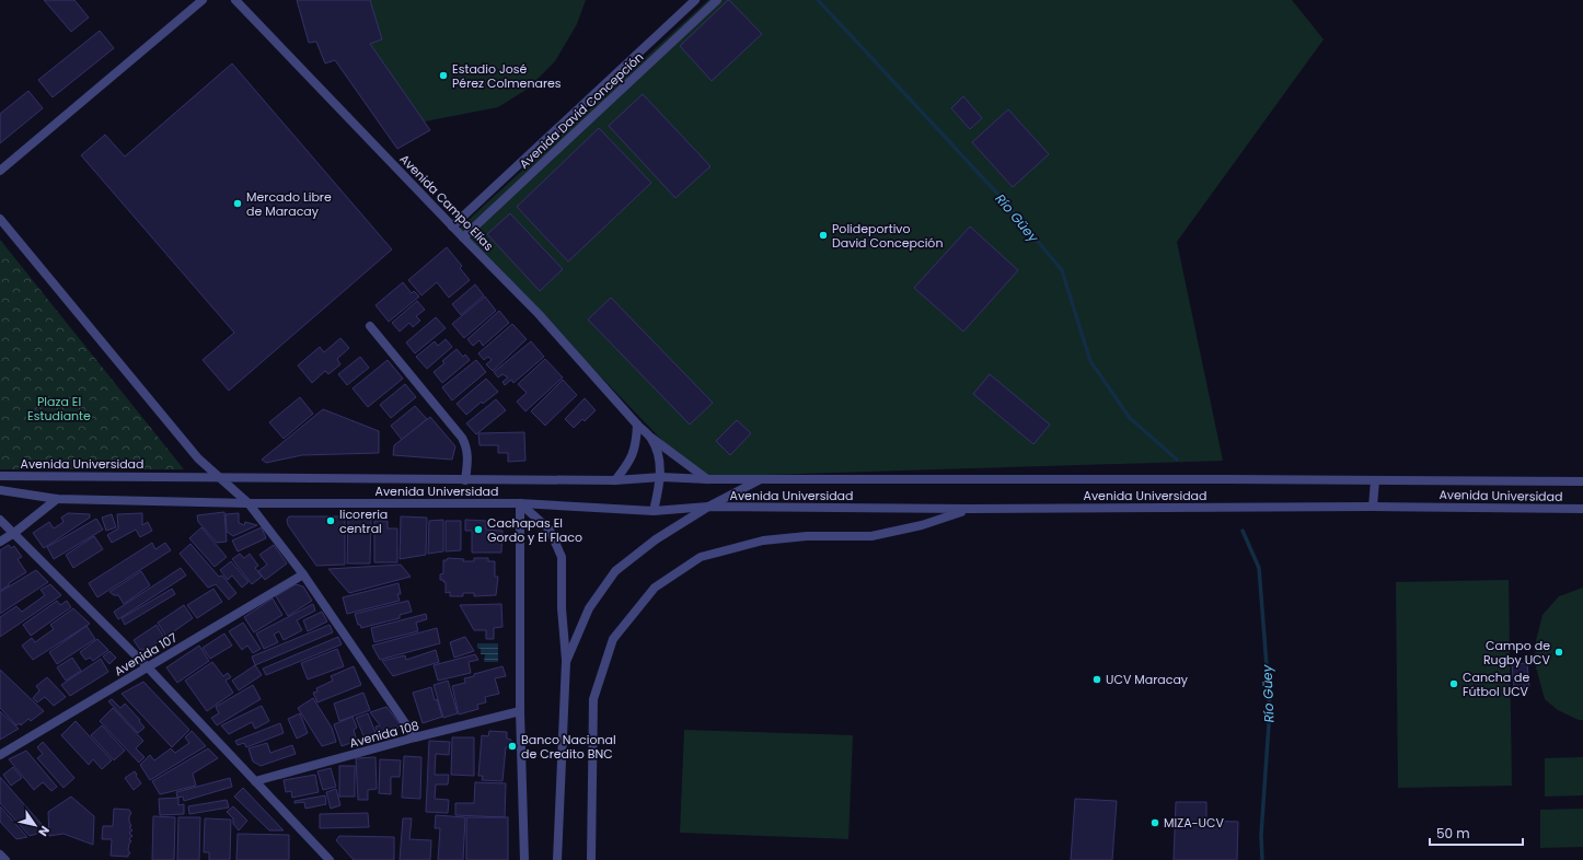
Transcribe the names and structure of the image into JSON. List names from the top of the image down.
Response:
{
  "streets": {
    "street": [
      "Avenida David Concepción",
      "Avenida Campo Elías",
      "Avenida Universidad",
      "Avenida 107",
      "Avenida 108"
    ]
  },
  "crossings": [
    ["Avenida David Concepción", "Avenida Campo Elías"],
    ["Avenida Campo Elías", "Avenida Universidad"]
  ],
  "water": ["Río Güey"],
  "parks": ["Plaza El Estudiante"],
  "places": [
    "Estadio José Pérez Colmenares",
    "Mercado Libre de Maracay",
    "Polideportivo David Concepción",
    "licoreria central",
    "Cachapas El Gordo y El Flaco",
    "Campo de Rugby UCV",
    "UCV Maracay",
    "Cancha de Fútbol UCV",
    "Banco Nacional de Credito BNC",
    "MIZA-UCV"
  ],
  "scale_bar": "50 m",
  "north": "bottom right"
}
